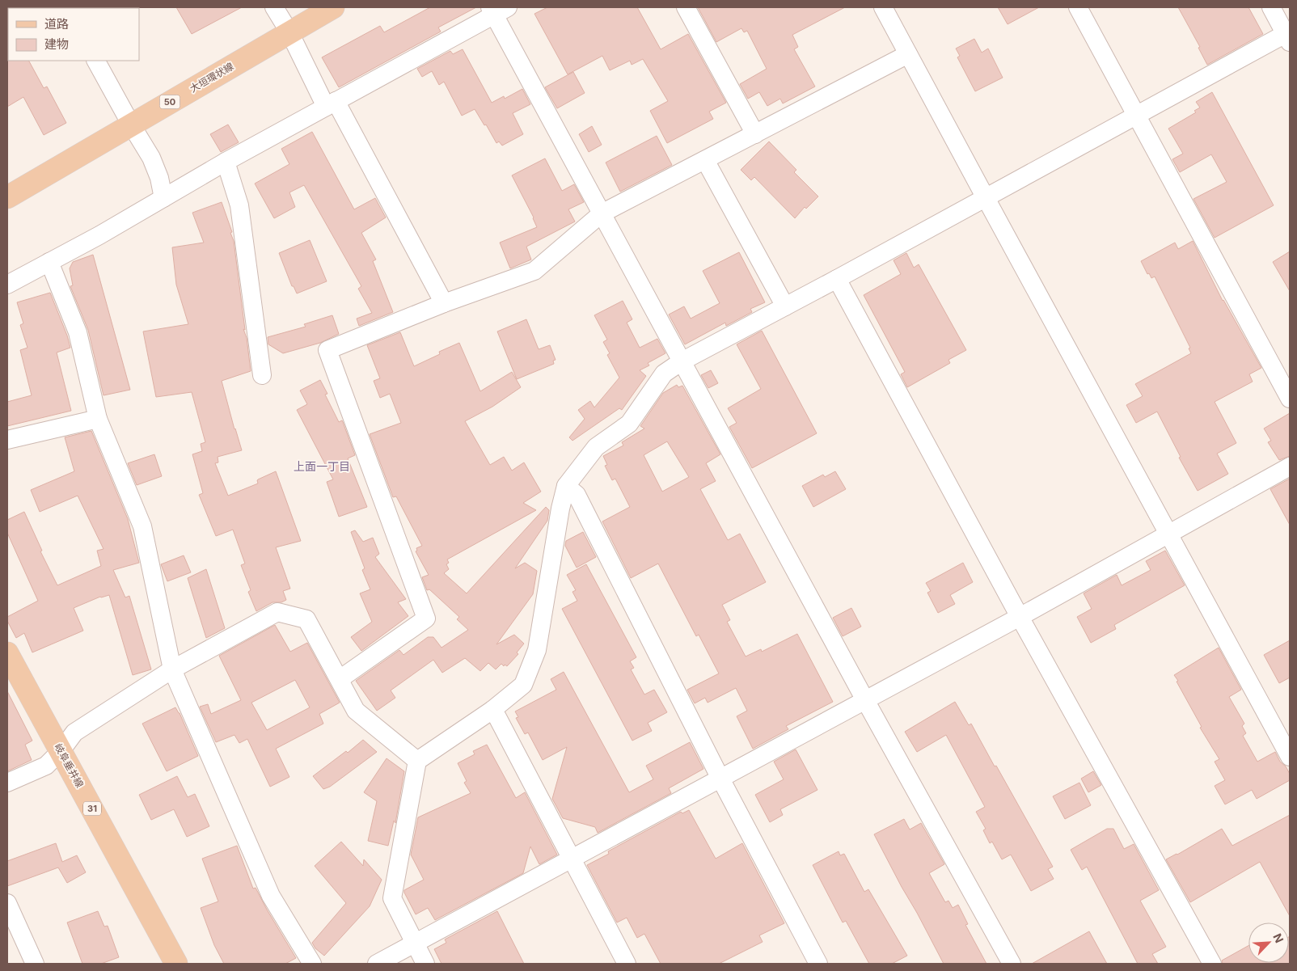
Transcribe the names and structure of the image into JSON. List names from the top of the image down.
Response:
{
  "streets": {
    "main road": [
      "大垣環状線",
      "50",
      "岐阜垂井線",
      "31"
    ]
  },
  "districts": ["上面一丁目"],
  "legend": ["道路", "建物"],
  "north": "top right"
}
